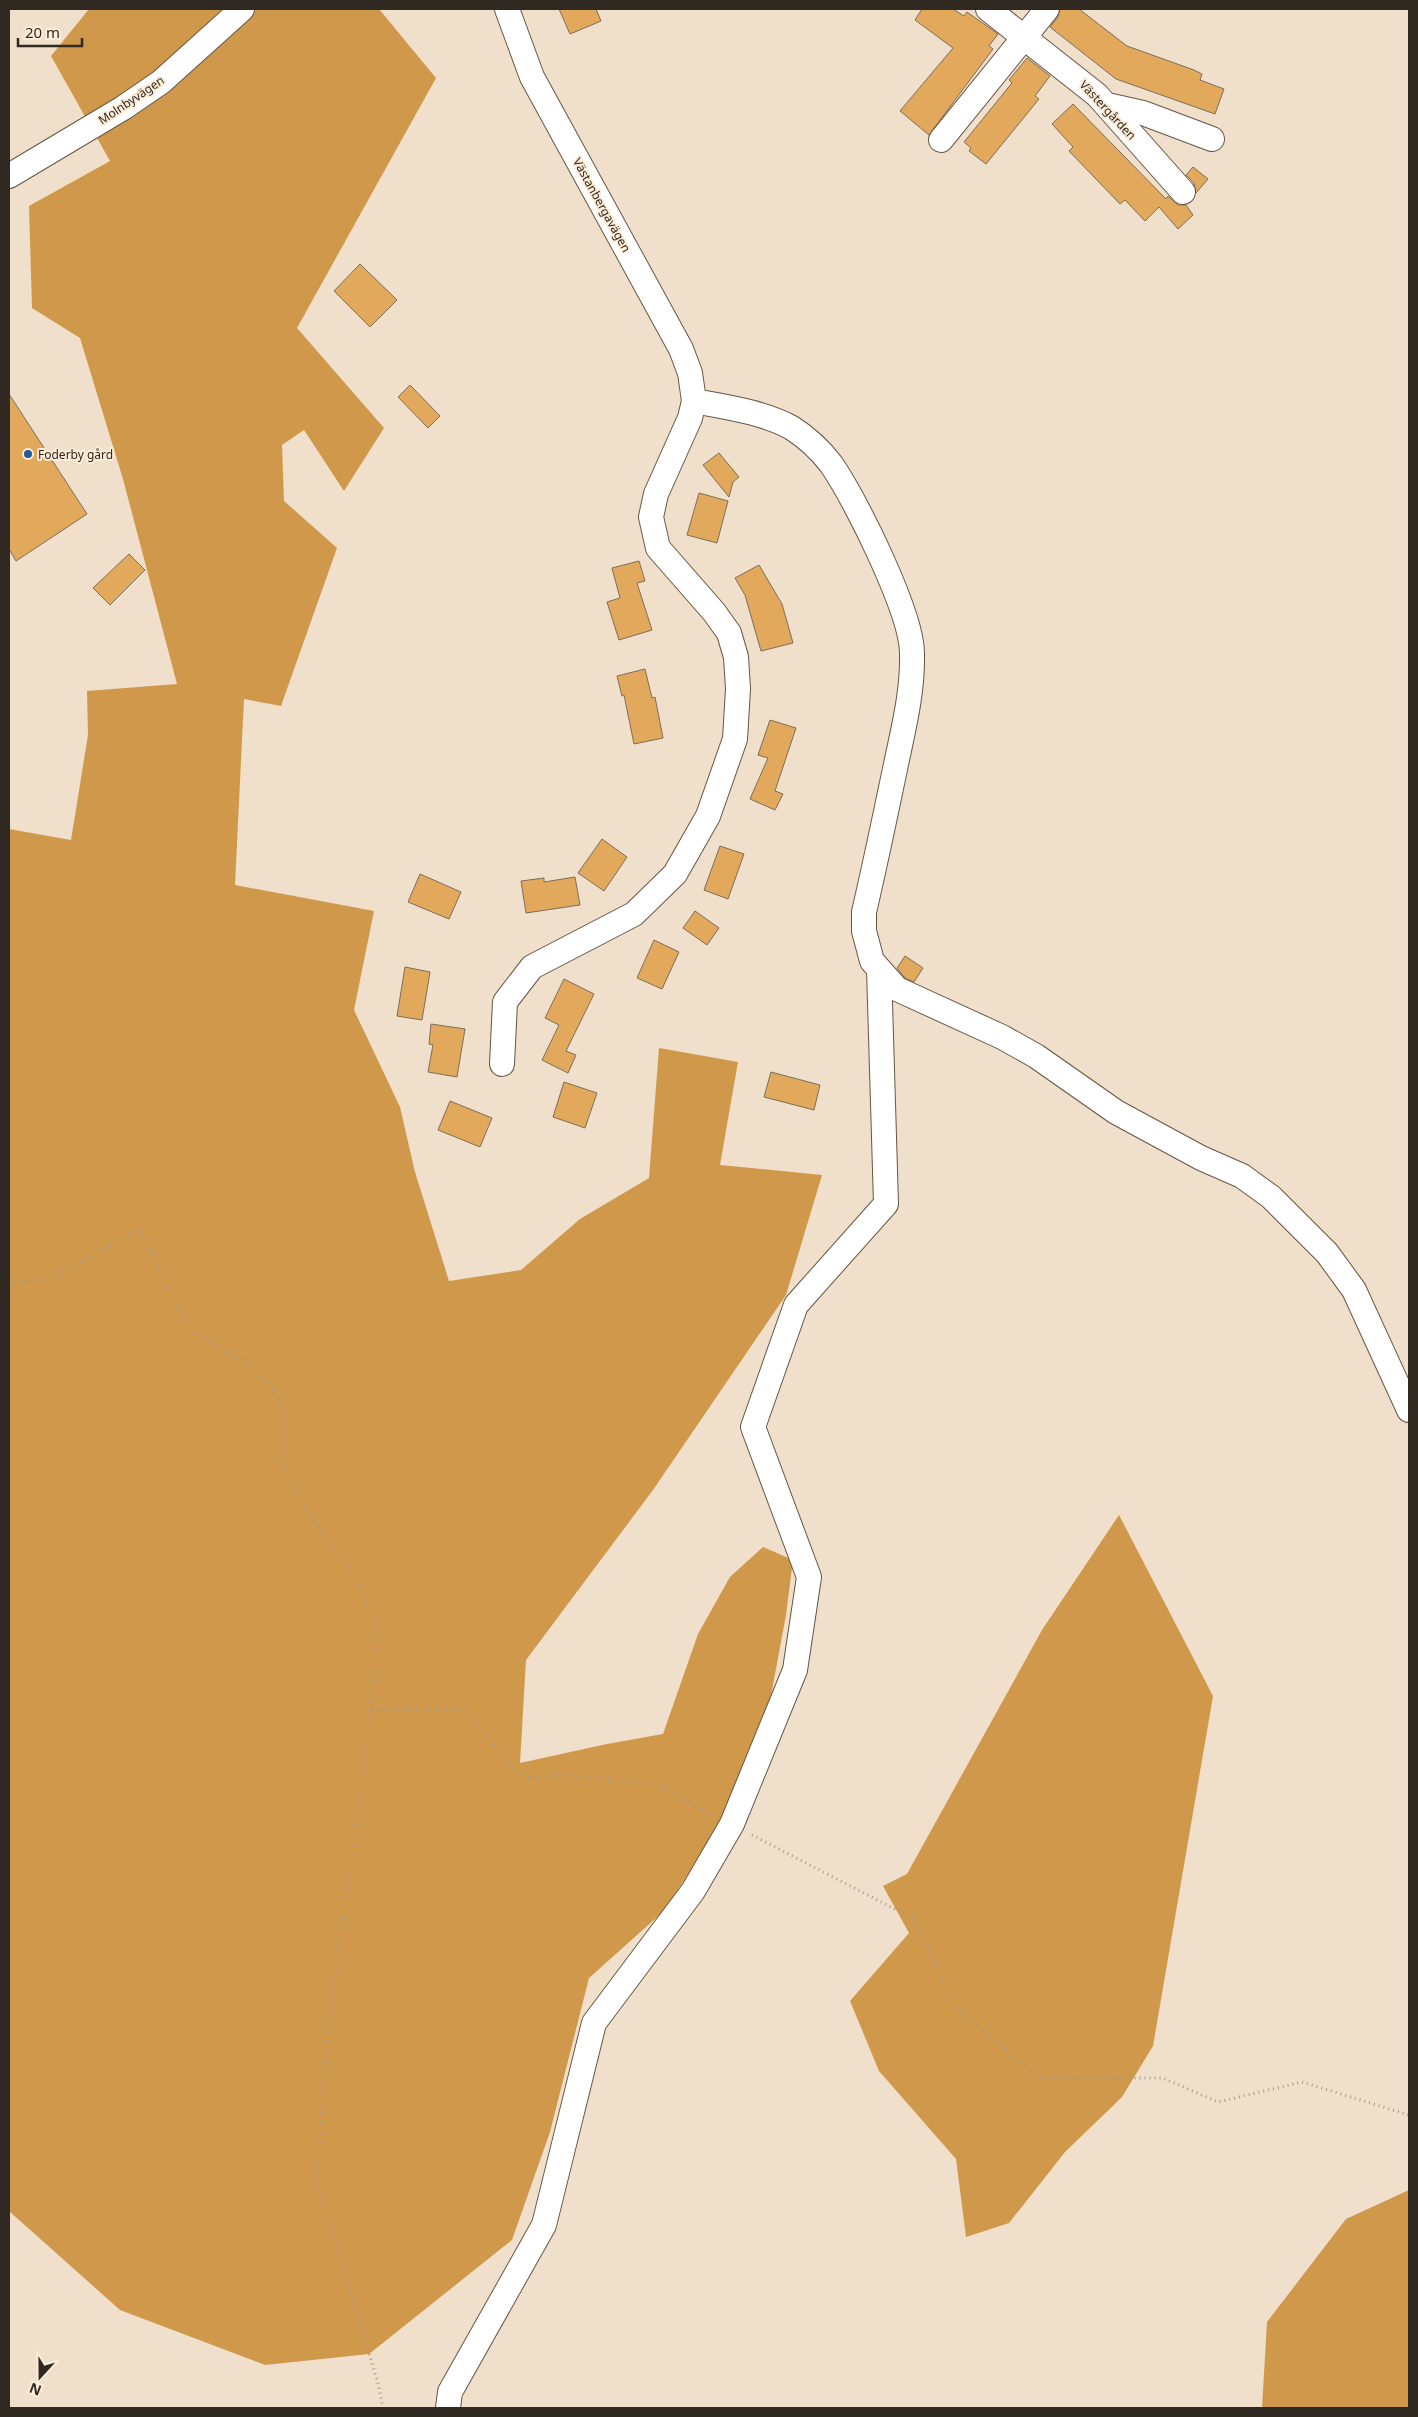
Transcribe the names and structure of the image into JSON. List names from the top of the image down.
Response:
{
  "streets": {
    "street": ["Molnbyvägen", "Västergården", "Västanbergavägen"]
  },
  "places": ["Foderby gård"],
  "scale_bar": "20 m",
  "north": "bottom"
}
